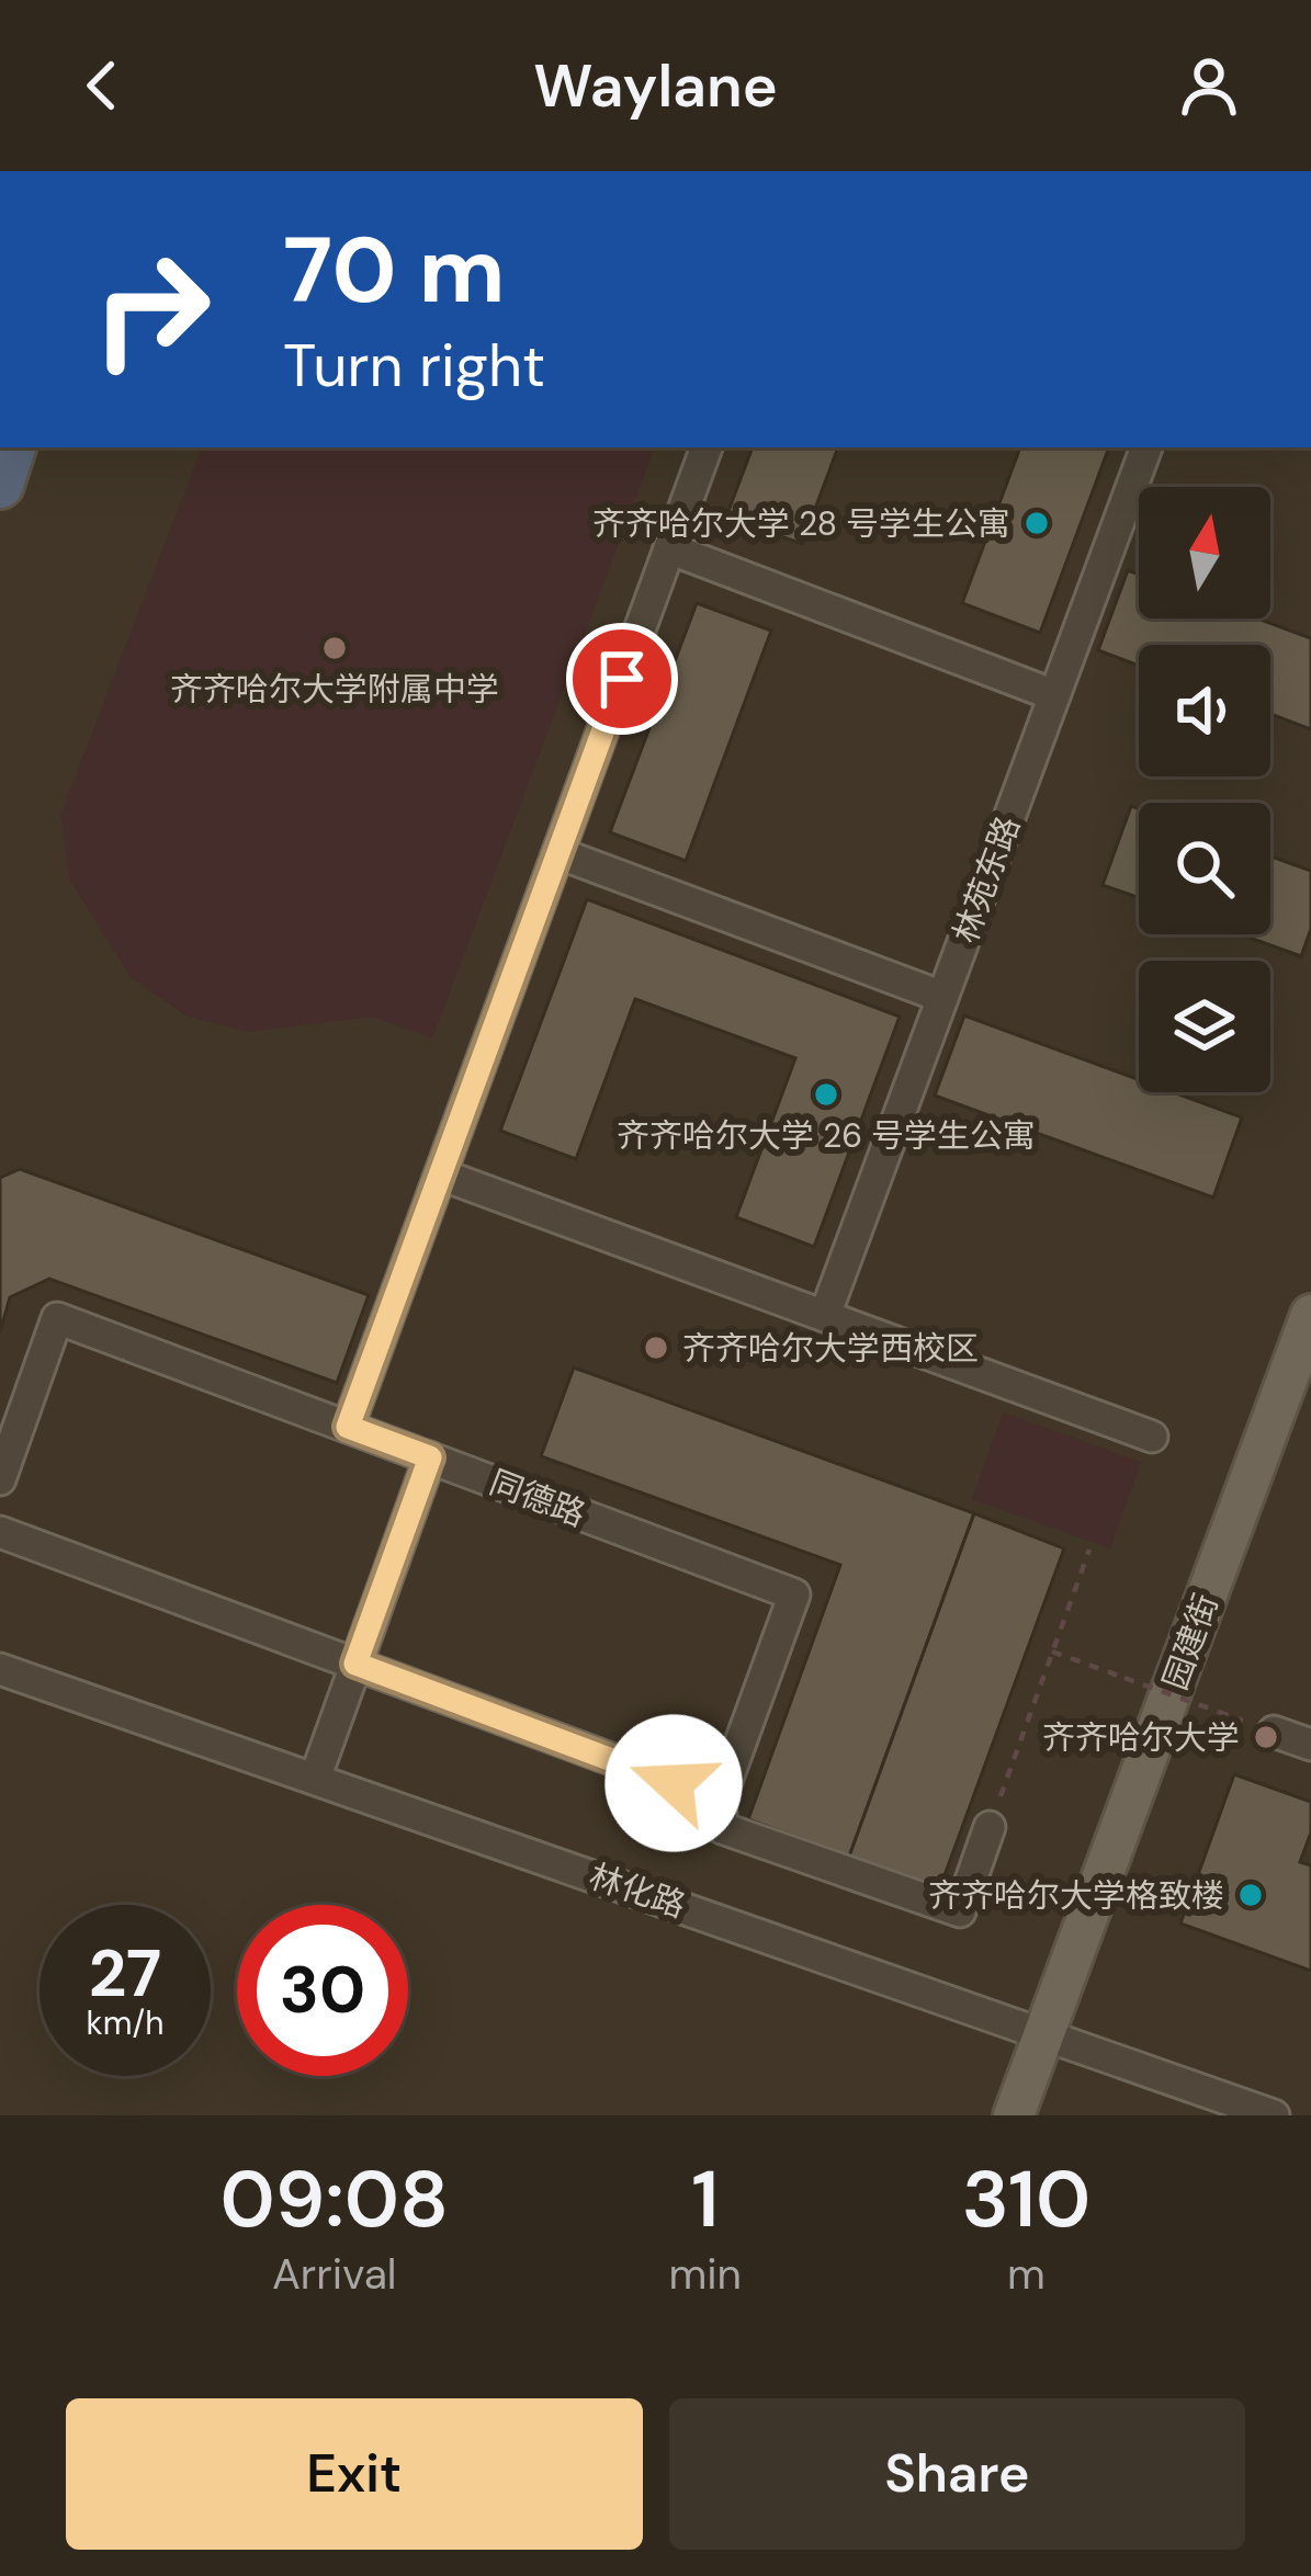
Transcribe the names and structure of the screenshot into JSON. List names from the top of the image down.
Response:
{
  "streets": {
    "main road": ["园建街"],
    "street": ["林苑东路", "同德路", "林化路"]
  },
  "crossings": [
    ["园建街", "林化路"]
  ],
  "places": [
    "齐齐哈尔大学 28 号学生公寓",
    "齐齐哈尔大学附属中学",
    "齐齐哈尔大学 26 号学生公寓",
    "齐齐哈尔大学西校区",
    "齐齐哈尔大学",
    "齐齐哈尔大学格致楼"
  ],
  "north": "top",
  "page": {
    "header": "Waylane",
    "turn": ["70 m", "Turn right"],
    "speed": "27 km/h",
    "limit": "30",
    "eta": [
      "09:08",
      "Arrival",
      "1",
      "min",
      "310",
      "m"
    ],
    "buttons": ["Exit", "Share"]
  }
}
